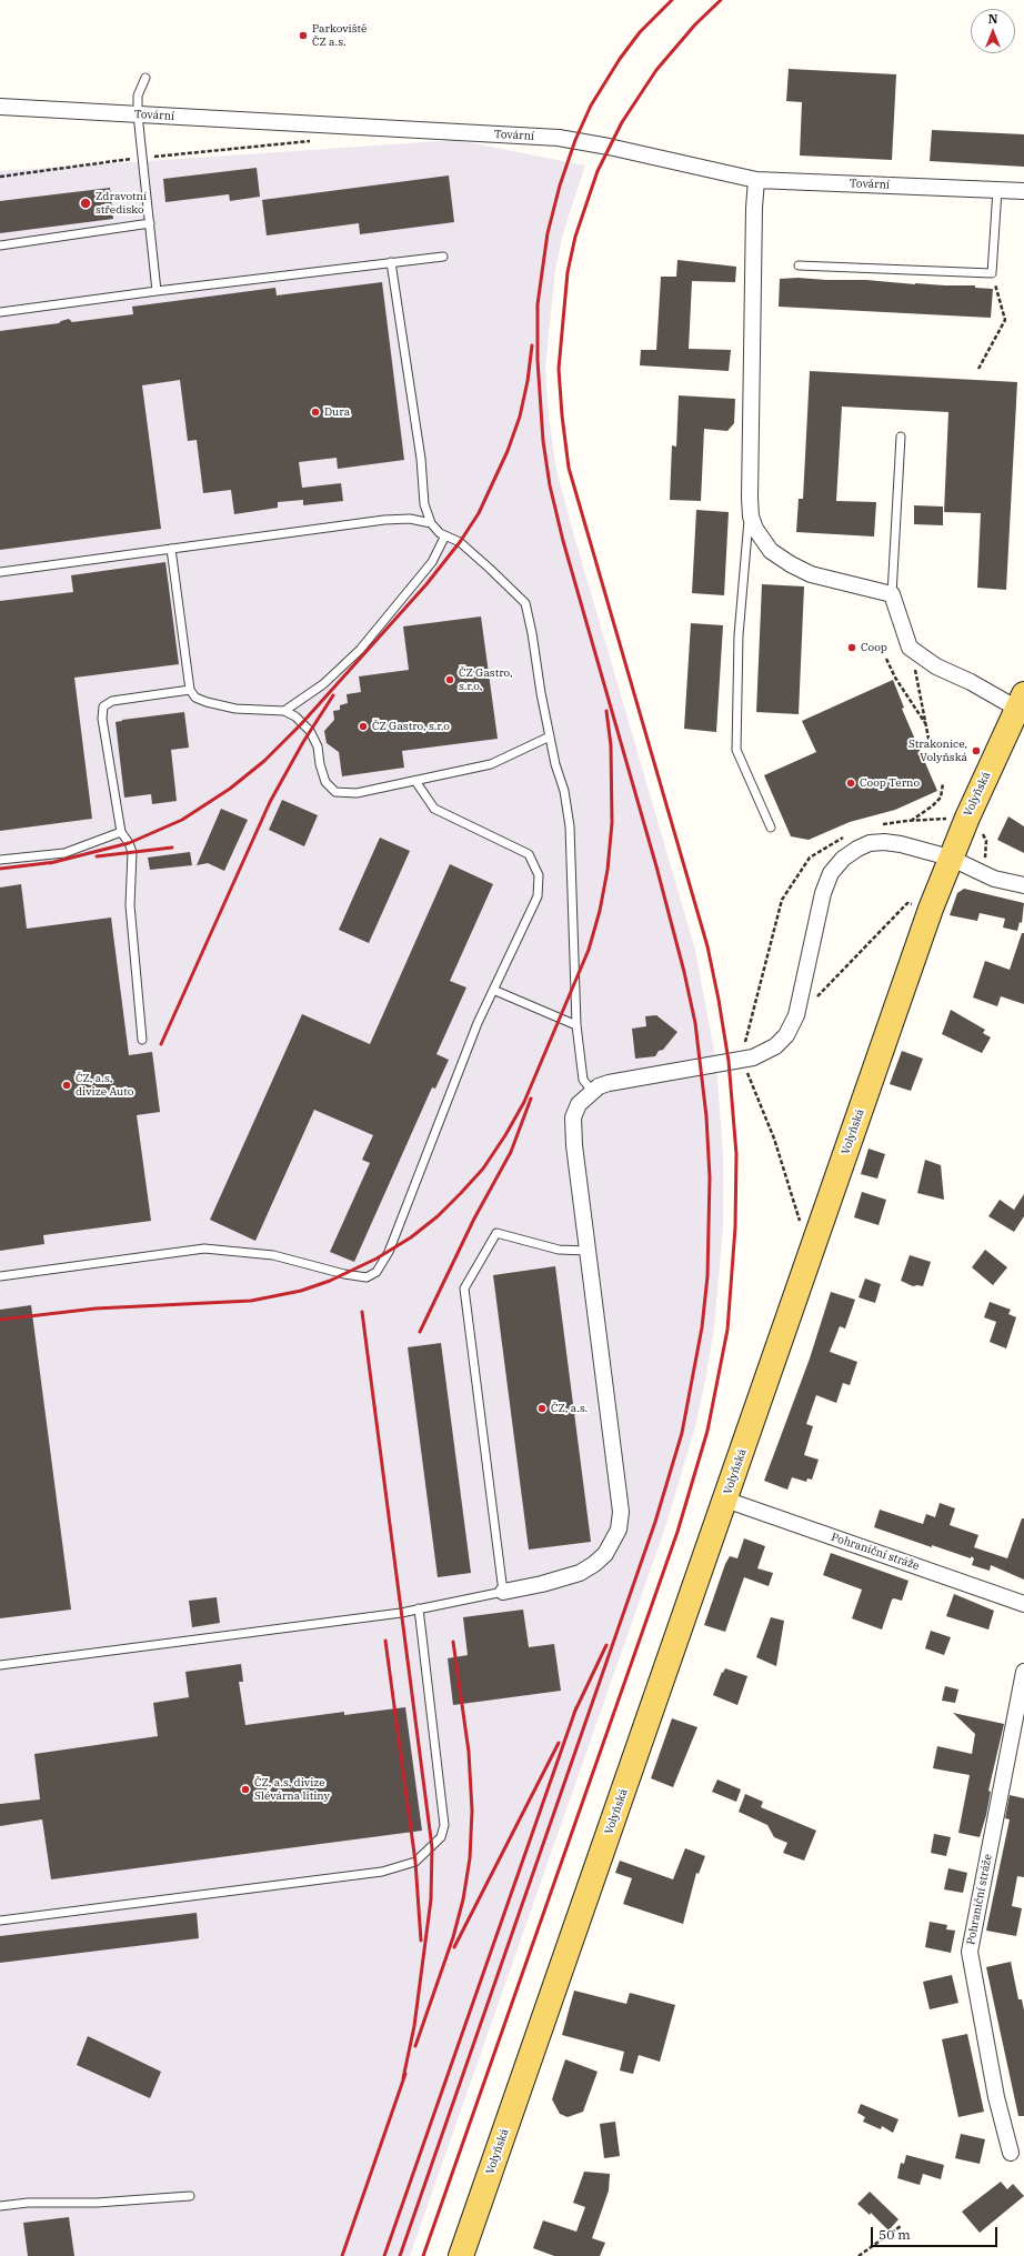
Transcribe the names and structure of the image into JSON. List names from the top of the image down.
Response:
{
  "streets": {
    "main road": ["Volyňská"],
    "street": ["Tovární", "Pohraniční stráže"]
  },
  "crossings": [
    ["Volyňská", "Pohraniční stráže"]
  ],
  "places": [
    "Parkoviště ČZ a.s.",
    "Zdravotní středisko",
    "Dura",
    "Coop",
    "ČZ Gastro, s.r.o.",
    "ČZ Gastro, s.r.o",
    "Strakonice, Volyňská",
    "Coop Terno",
    "ČZ, a.s. divize Auto",
    "ČZ, a.s.",
    "ČZ, a.s. divize Slévárna litiny"
  ],
  "scale_bar": "50 m",
  "north": "top"
}
